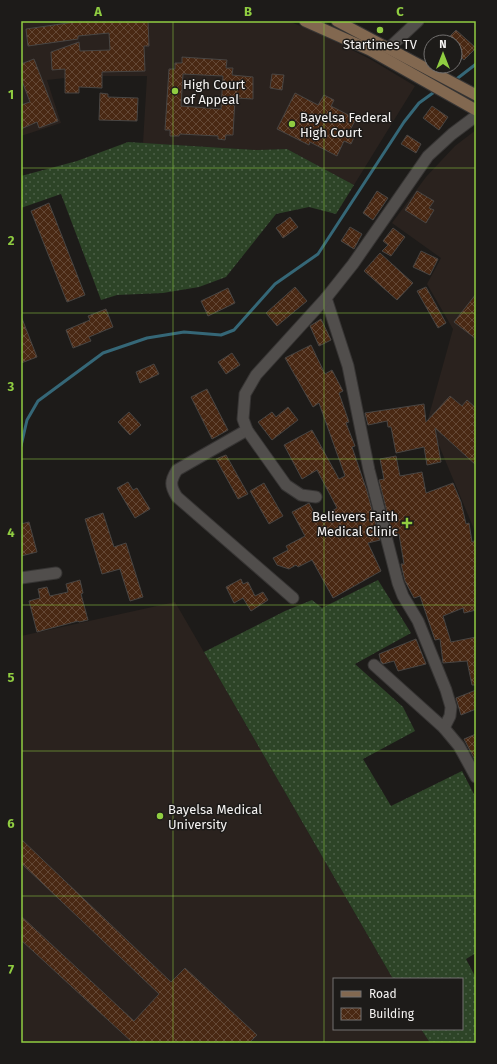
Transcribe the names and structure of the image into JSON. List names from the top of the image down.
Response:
{
  "places": {
    "other": [
      "Startimes TV",
      "High Court of Appeal",
      "Bayelsa Federal High Court",
      "Bayelsa Medical University"
    ],
    "health": ["Believers Faith Medical Clinic"]
  },
  "legend": ["Road", "Building"],
  "north": "top",
  "grid": {
    "columns": ["A", "B", "C"],
    "rows": [
      "1",
      "2",
      "3",
      "4",
      "5",
      "6",
      "7"
    ]
  }
}
